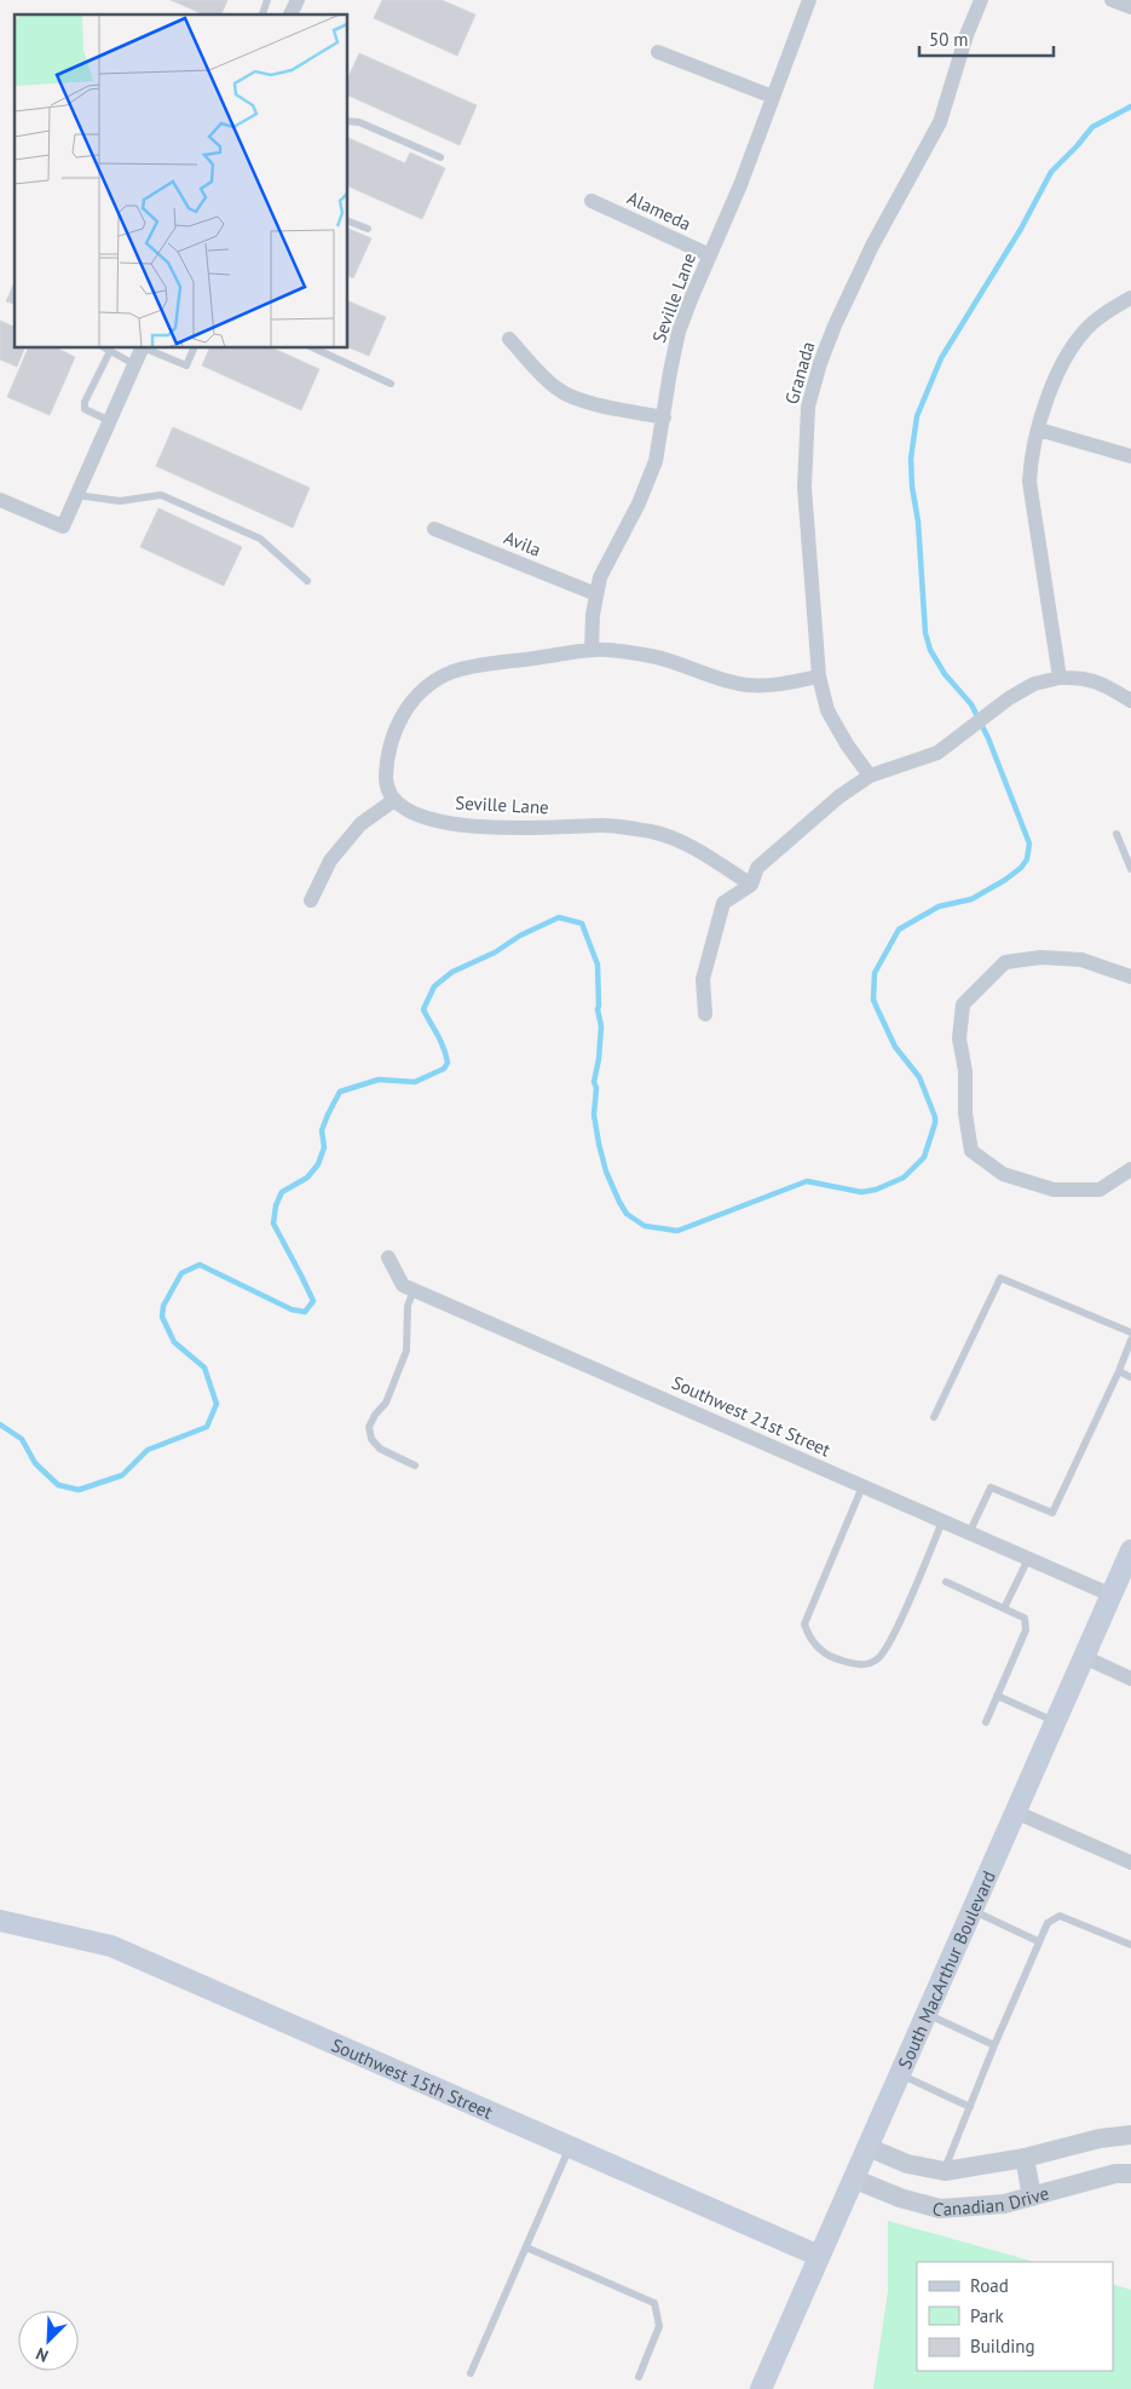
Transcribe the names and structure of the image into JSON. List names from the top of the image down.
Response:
{
  "streets": {
    "main road": ["South MacArthur Boulevard", "Southwest 15th Street"],
    "street": [
      "Alameda",
      "Seville Lane",
      "Granada",
      "Avila",
      "Southwest 21st Street",
      "Canadian Drive"
    ]
  },
  "crossings": [
    ["Alameda", "Seville Lane"],
    ["Seville Lane", "Avila"],
    ["Southwest 21st Street", "South MacArthur Boulevard"],
    ["South MacArthur Boulevard", "Southwest 15th Street"],
    ["South MacArthur Boulevard", "Canadian Drive"]
  ],
  "legend": ["Road", "Park", "Building"],
  "scale_bar": "50 m",
  "north": "bottom left"
}
